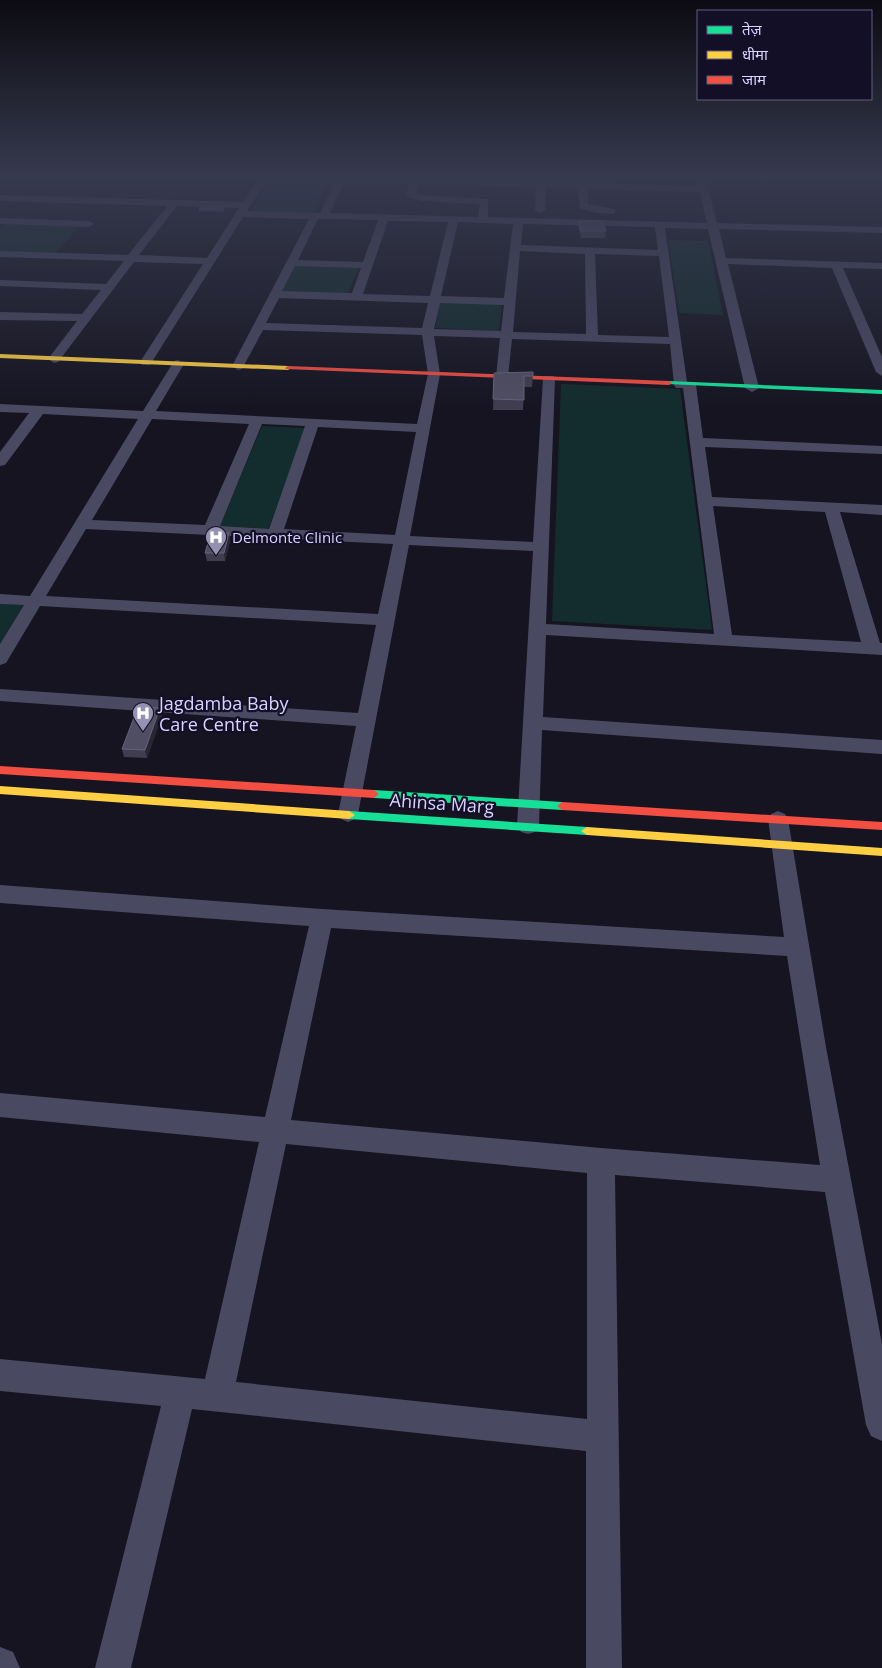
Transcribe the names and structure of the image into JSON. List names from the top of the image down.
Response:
{
  "streets": {
    "main road": ["Ahinsa Marg"]
  },
  "places": {
    "hospital": ["Delmonte Clinic", "Jagdamba Baby Care Centre"]
  },
  "legend": ["तेज़", "धीमा", "जाम"]
}
